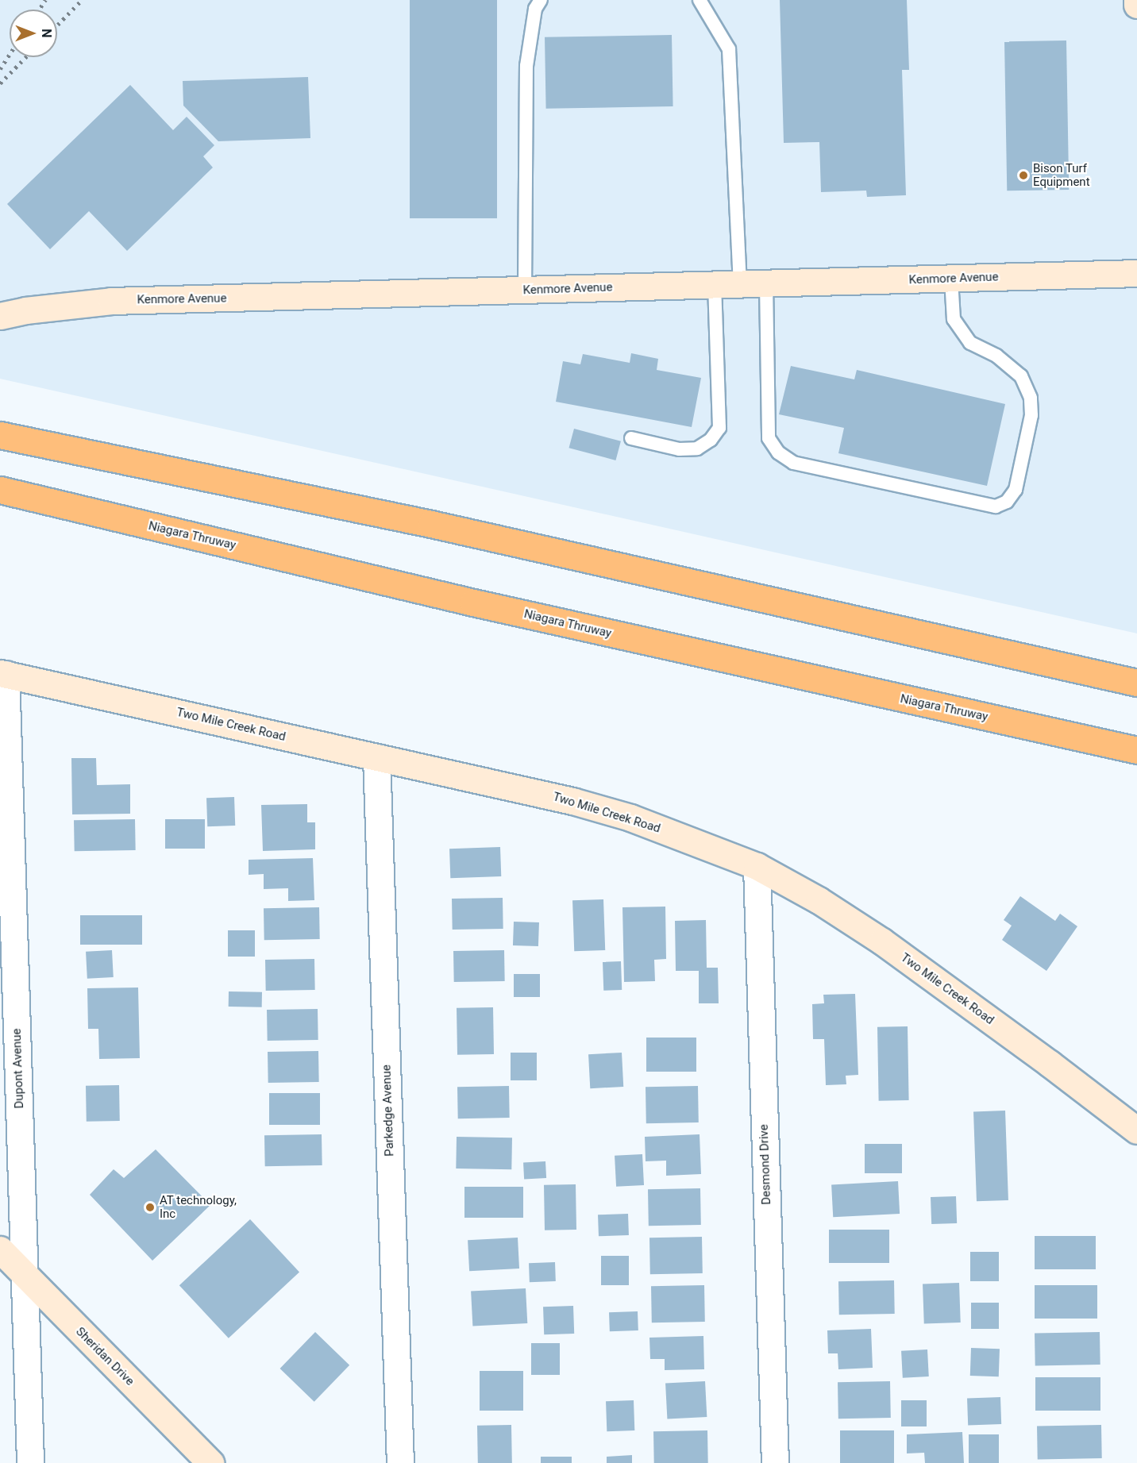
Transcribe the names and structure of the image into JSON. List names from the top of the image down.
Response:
{
  "streets": {
    "highway": ["Niagara Thruway"],
    "street": [
      "Kenmore Avenue",
      "Two Mile Creek Road",
      "Dupont Avenue",
      "Parkedge Avenue",
      "Desmond Drive",
      "Sheridan Drive"
    ]
  },
  "crossings": [
    ["Two Mile Creek Road", "Dupont Avenue"],
    ["Two Mile Creek Road", "Parkedge Avenue"],
    ["Two Mile Creek Road", "Desmond Drive"],
    ["Dupont Avenue", "Sheridan Drive"]
  ],
  "places": ["Bison Turf Equipment", "AT technology, Inc"],
  "north": "right"
}
